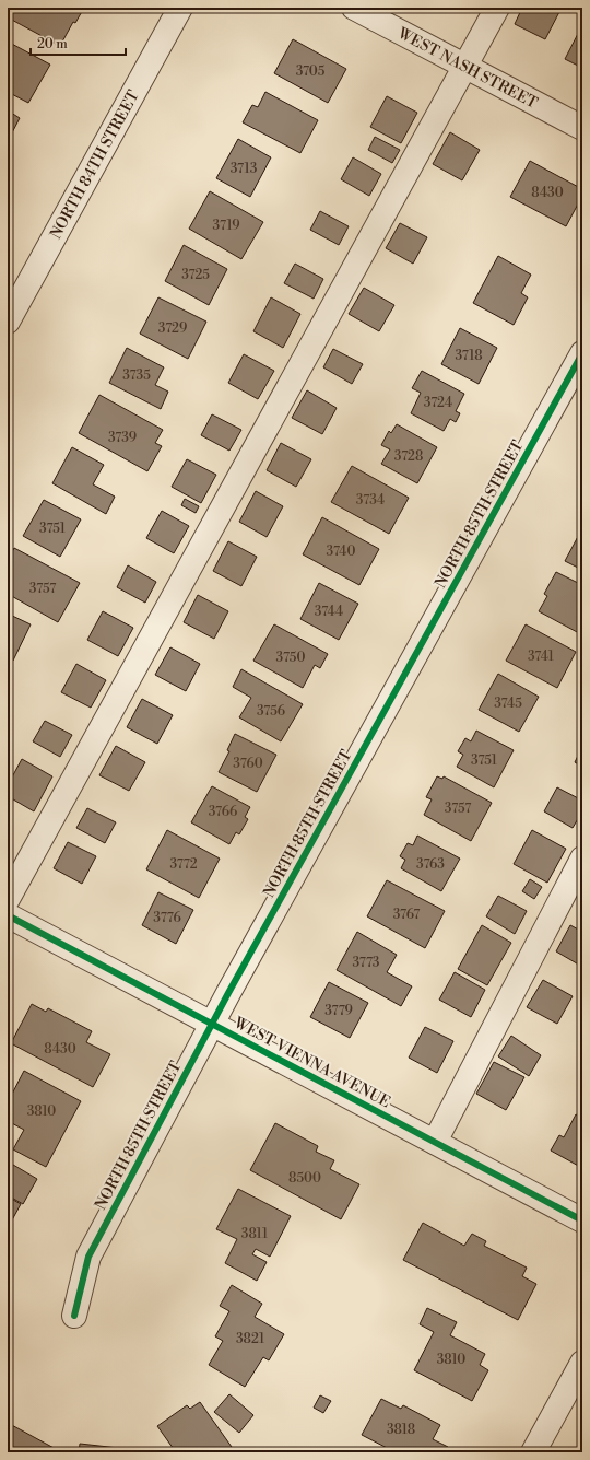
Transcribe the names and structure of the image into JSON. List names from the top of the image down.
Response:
{
  "streets": {
    "street": [
      "WEST NASH STREET",
      "NORTH 84TH STREET",
      "NORTH 85TH STREET",
      "WEST VIENNA AVENUE"
    ]
  },
  "crossings": [
    ["NORTH 85TH STREET", "WEST VIENNA AVENUE"]
  ],
  "house_numbers": [
    "3705",
    "3713",
    "8430",
    "3719",
    "3725",
    "3729",
    "3718",
    "3735",
    "3724",
    "3739",
    "3728",
    "3734",
    "3751",
    "3740",
    "3757",
    "3744",
    "3741",
    "3750",
    "3745",
    "3756",
    "3751",
    "3760",
    "3757",
    "3766",
    "3772",
    "3763",
    "3767",
    "3776",
    "3773",
    "3779",
    "8430",
    "3810",
    "8500",
    "3811",
    "3821",
    "3810",
    "3818"
  ],
  "scale_bar": "20 m"
}
